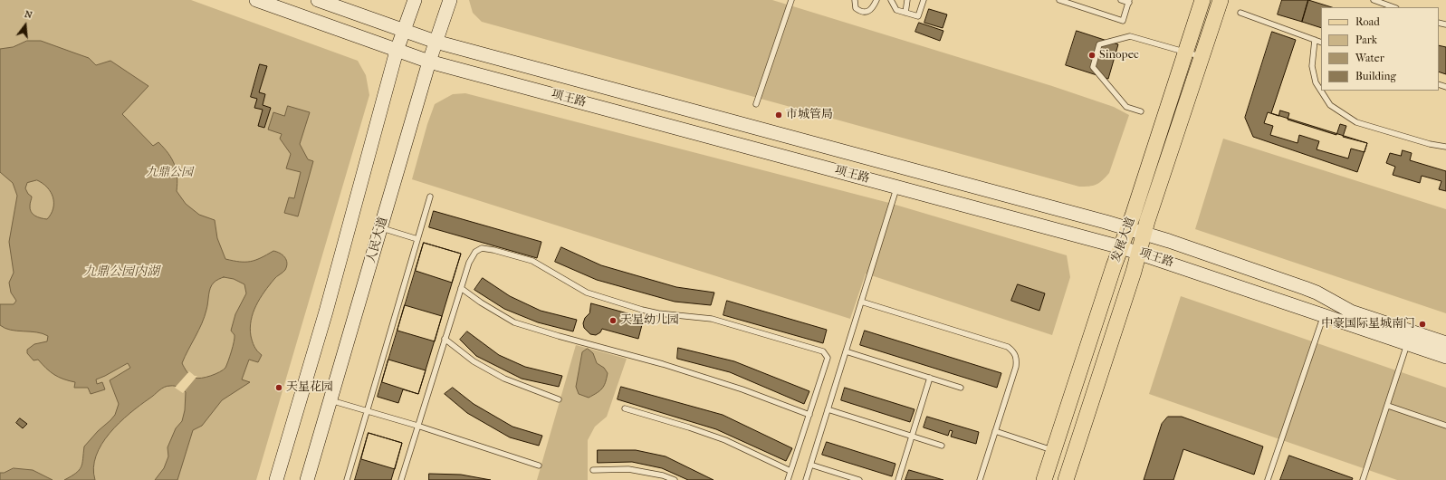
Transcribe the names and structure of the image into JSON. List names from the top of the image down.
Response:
{
  "streets": {
    "main road": ["项王路", "人民大道", "发展大道"]
  },
  "crossings": [
    ["项王路", "人民大道"],
    ["项王路", "发展大道"]
  ],
  "water": ["九鼎公园内湖"],
  "parks": ["九鼎公园"],
  "places": [
    "Sinopec",
    "市城管局",
    "天星幼儿园",
    "中豪国际星城南门",
    "天星花园"
  ],
  "legend": [
    "Road",
    "Park",
    "Water",
    "Building"
  ],
  "north": "top"
}
